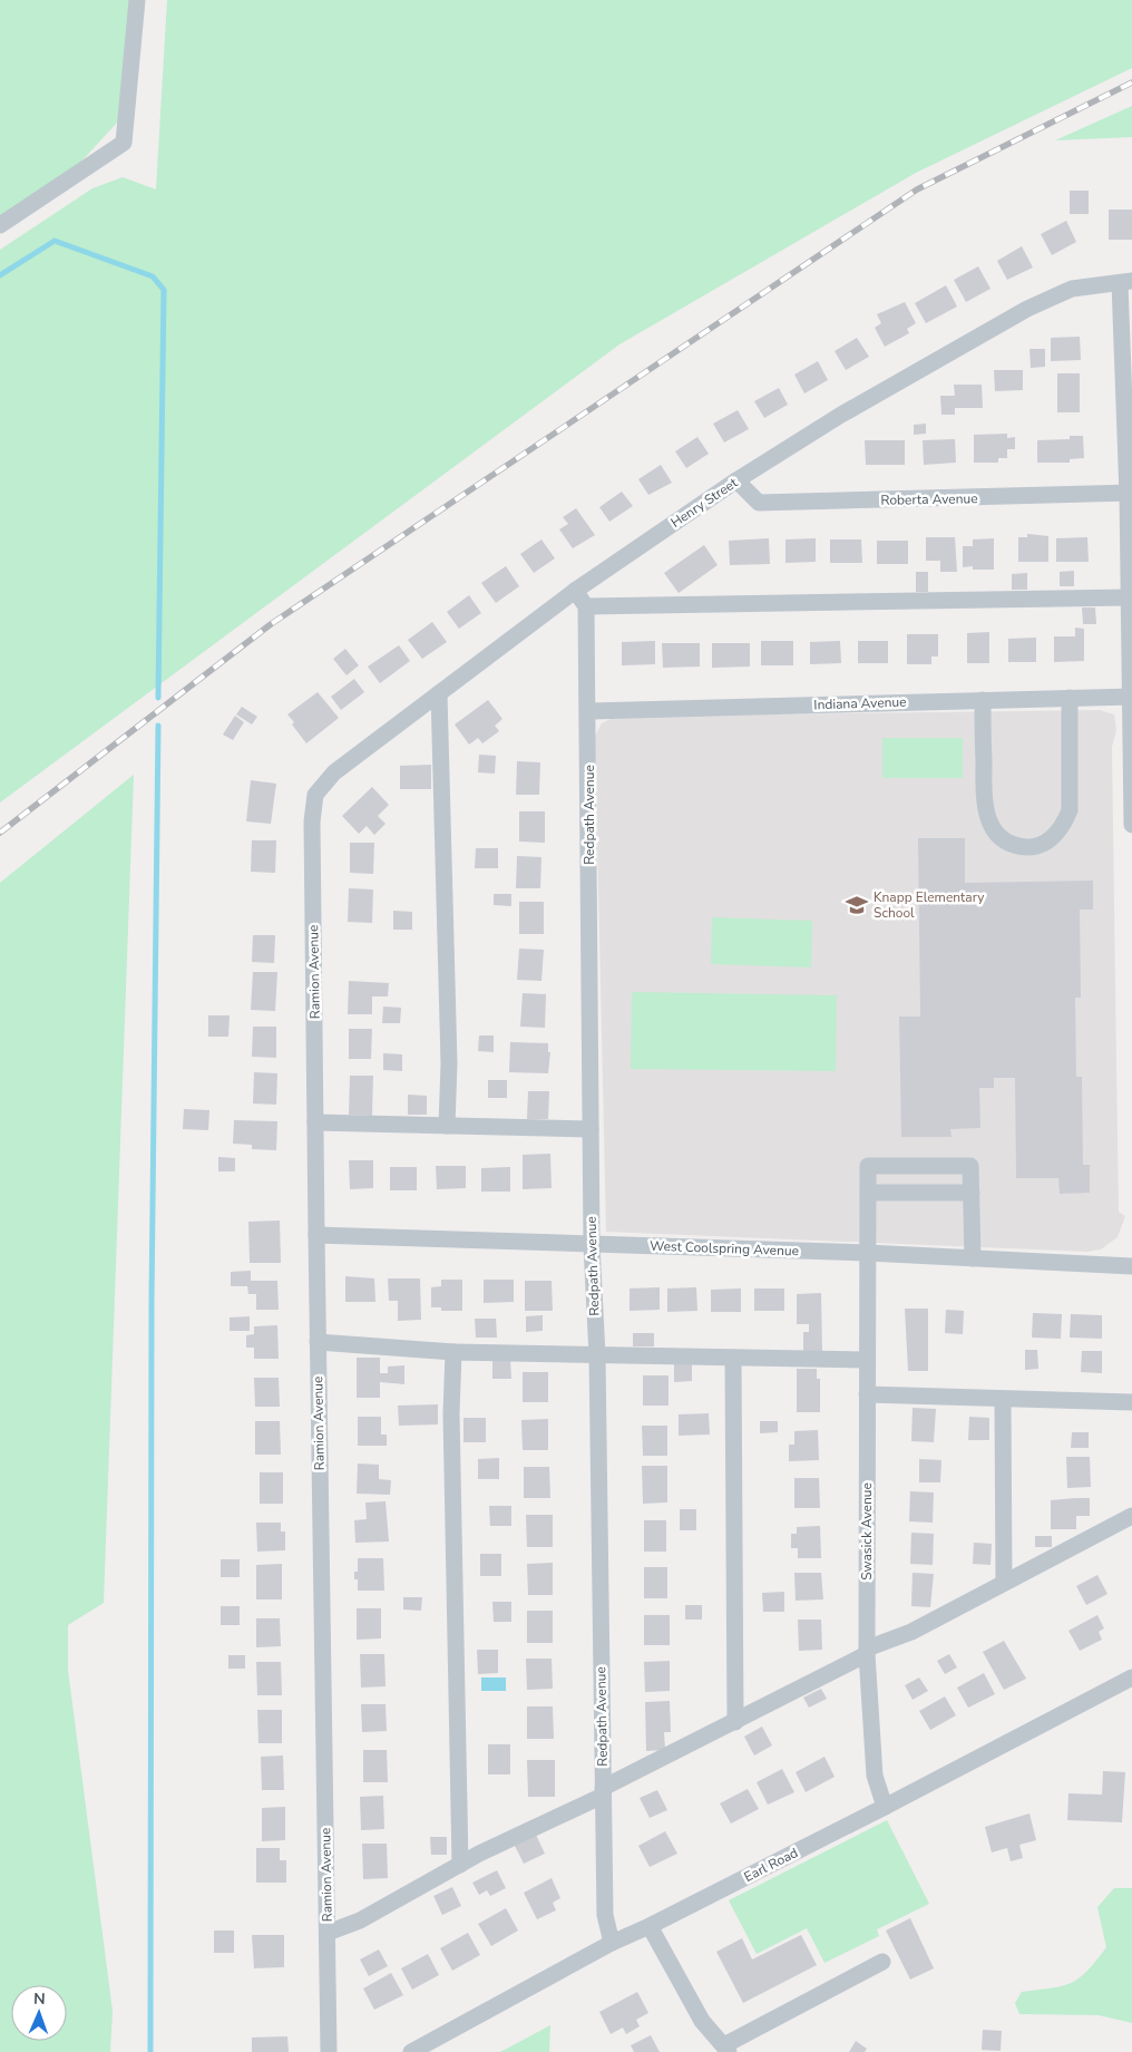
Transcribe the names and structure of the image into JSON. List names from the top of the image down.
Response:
{
  "streets": {
    "street": [
      "Roberta Avenue",
      "Henry Street",
      "Indiana Avenue",
      "Redpath Avenue",
      "Ramion Avenue",
      "West Coolspring Avenue",
      "Swasick Avenue",
      "Earl Road"
    ]
  },
  "crossings": [
    ["Roberta Avenue", "Henry Street"],
    ["Henry Street", "Ramion Avenue"],
    ["Indiana Avenue", "Redpath Avenue"],
    ["Redpath Avenue", "West Coolspring Avenue"],
    ["Redpath Avenue", "Earl Road"],
    ["Ramion Avenue", "West Coolspring Avenue"],
    ["West Coolspring Avenue", "Swasick Avenue"],
    ["Swasick Avenue", "Earl Road"]
  ],
  "places": {
    "school or university": ["Knapp Elementary School"]
  },
  "north": "top"
}
